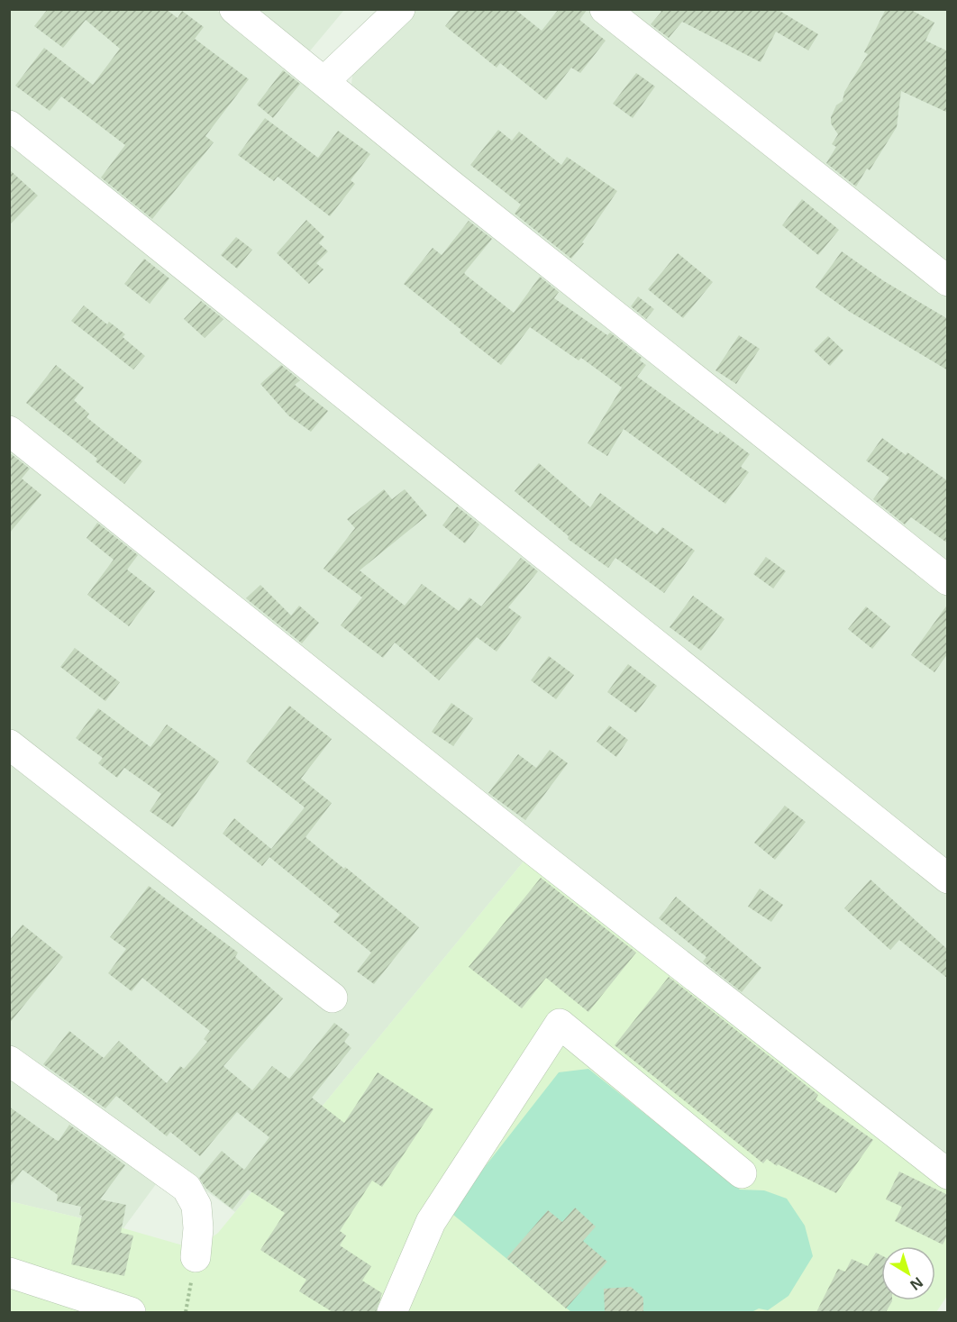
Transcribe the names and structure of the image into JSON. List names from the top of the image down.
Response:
{
  "north": "bottom right"
}
